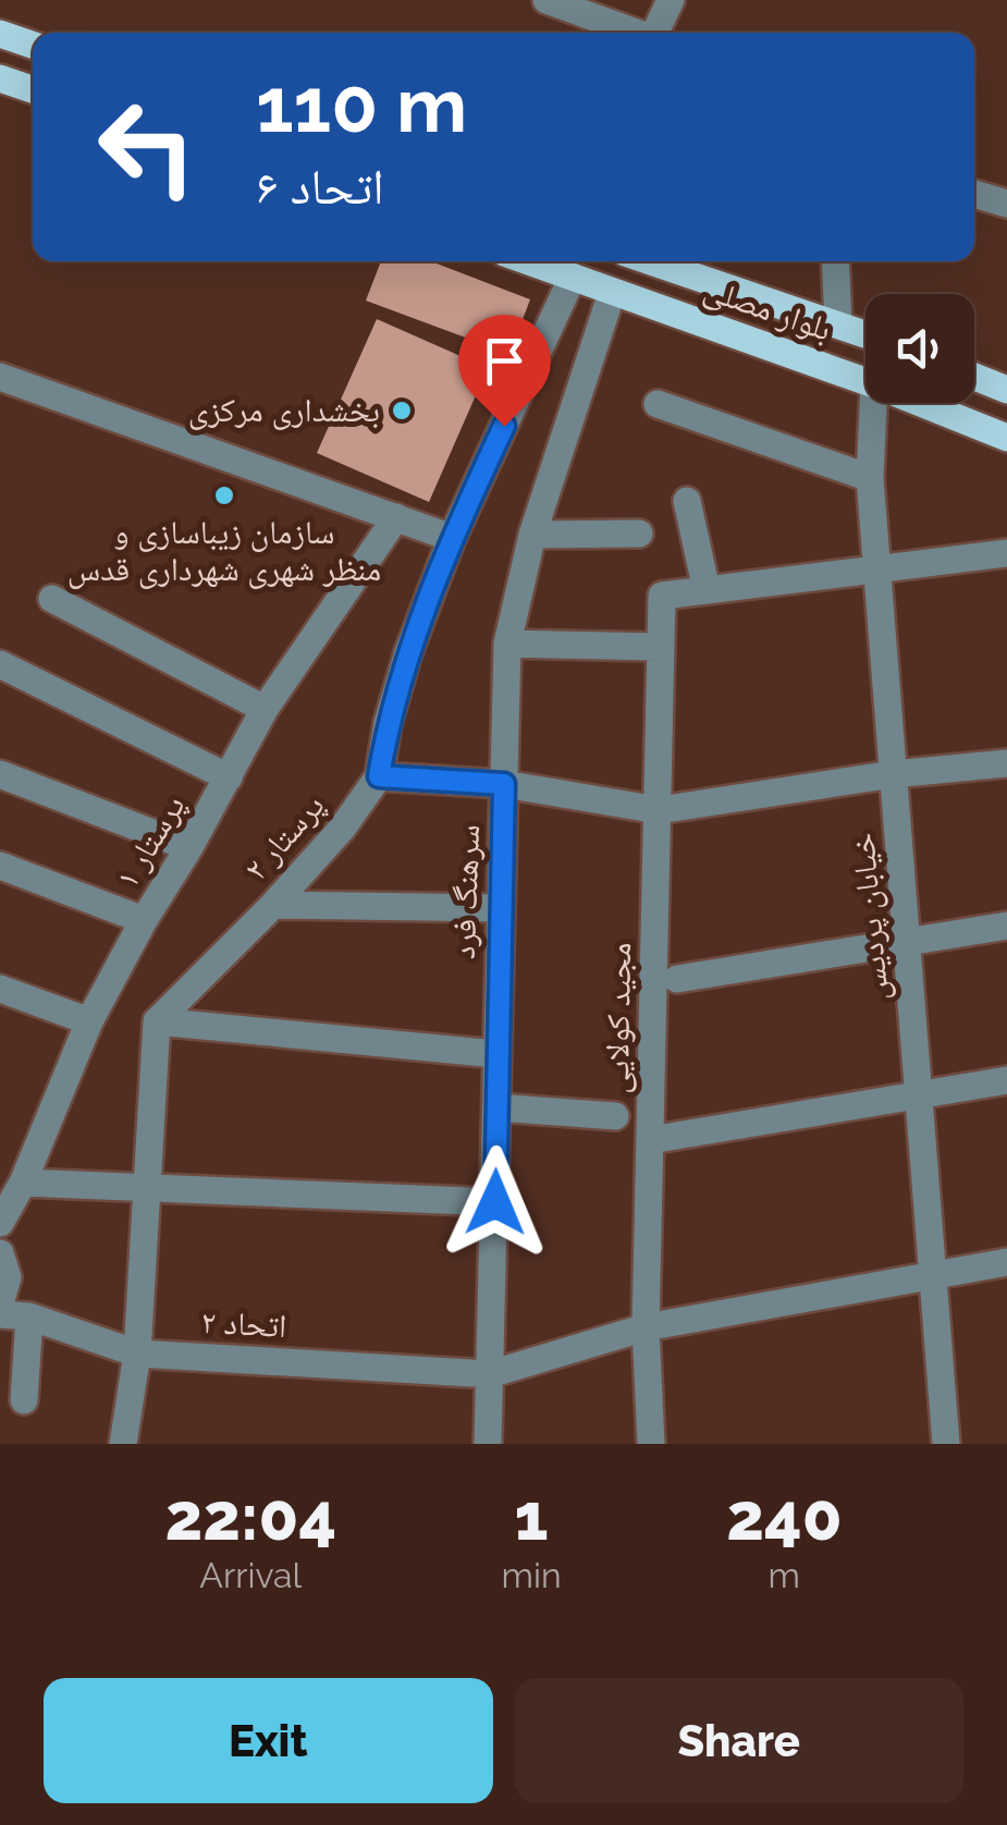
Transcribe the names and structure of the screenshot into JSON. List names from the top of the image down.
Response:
{
  "streets": {
    "main road": ["بلوار مصلی"],
    "street": [
      "پرستار ۲",
      "پرستار ۱",
      "سرهنگ فرد",
      "خیابان پردیس",
      "مجید کولایی",
      "اتحاد ۲"
    ]
  },
  "crossings": [
    ["بلوار مصلی", "پرستار ۲"],
    ["بلوار مصلی", "سرهنگ فرد"],
    ["سرهنگ فرد", "اتحاد ۲"]
  ],
  "places": ["بخشداری مرکزی", "سازمان زیباسازی و منظر شهری شهرداری قدس"],
  "page": {
    "turn": ["110 m", "اتحاد ۶"],
    "eta": [
      "22:04",
      "Arrival",
      "1",
      "min",
      "240",
      "m"
    ],
    "buttons": ["Exit", "Share"]
  }
}
